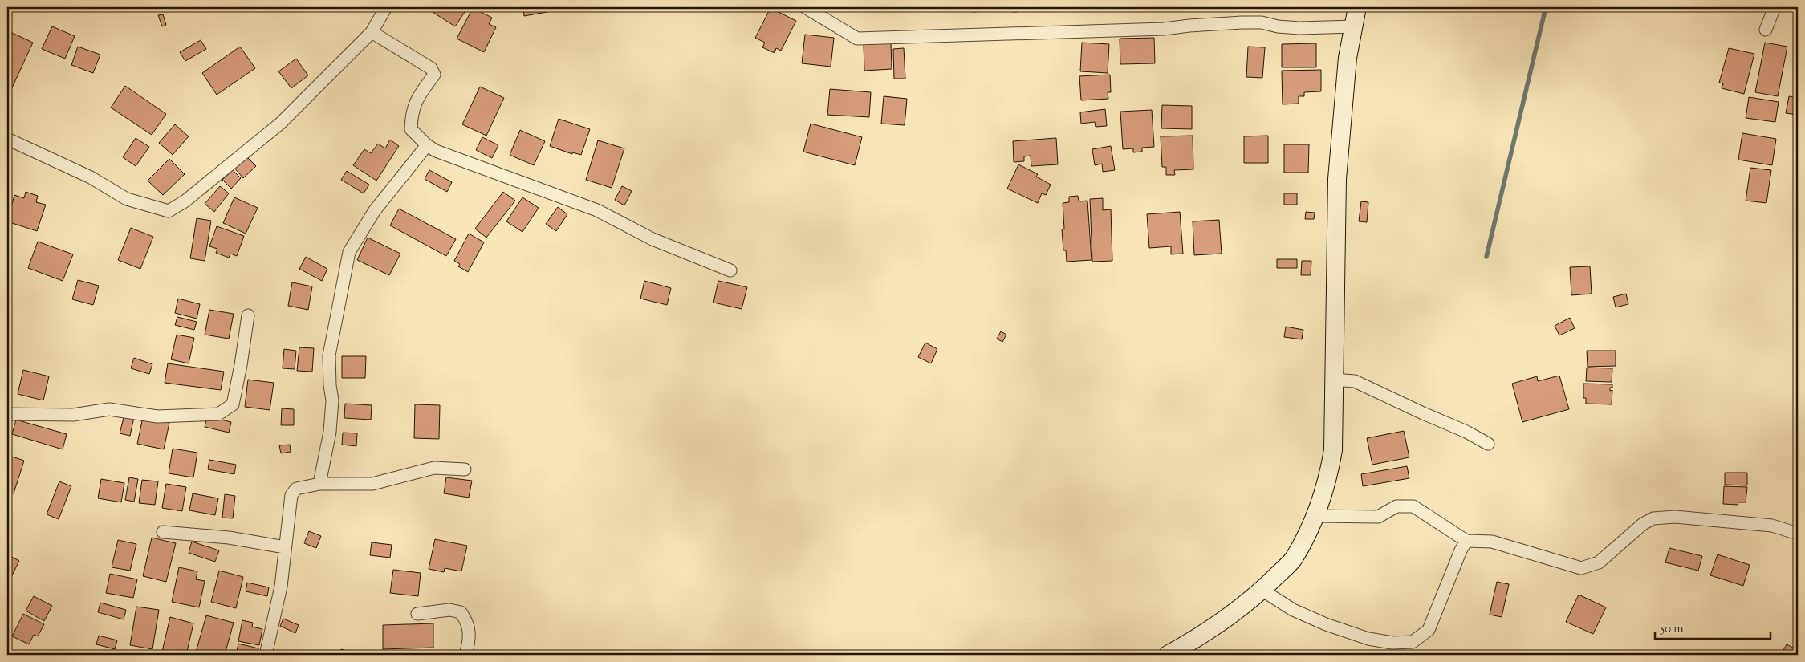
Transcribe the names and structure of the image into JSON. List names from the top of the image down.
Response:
{
  "scale_bar": "50 m"
}
